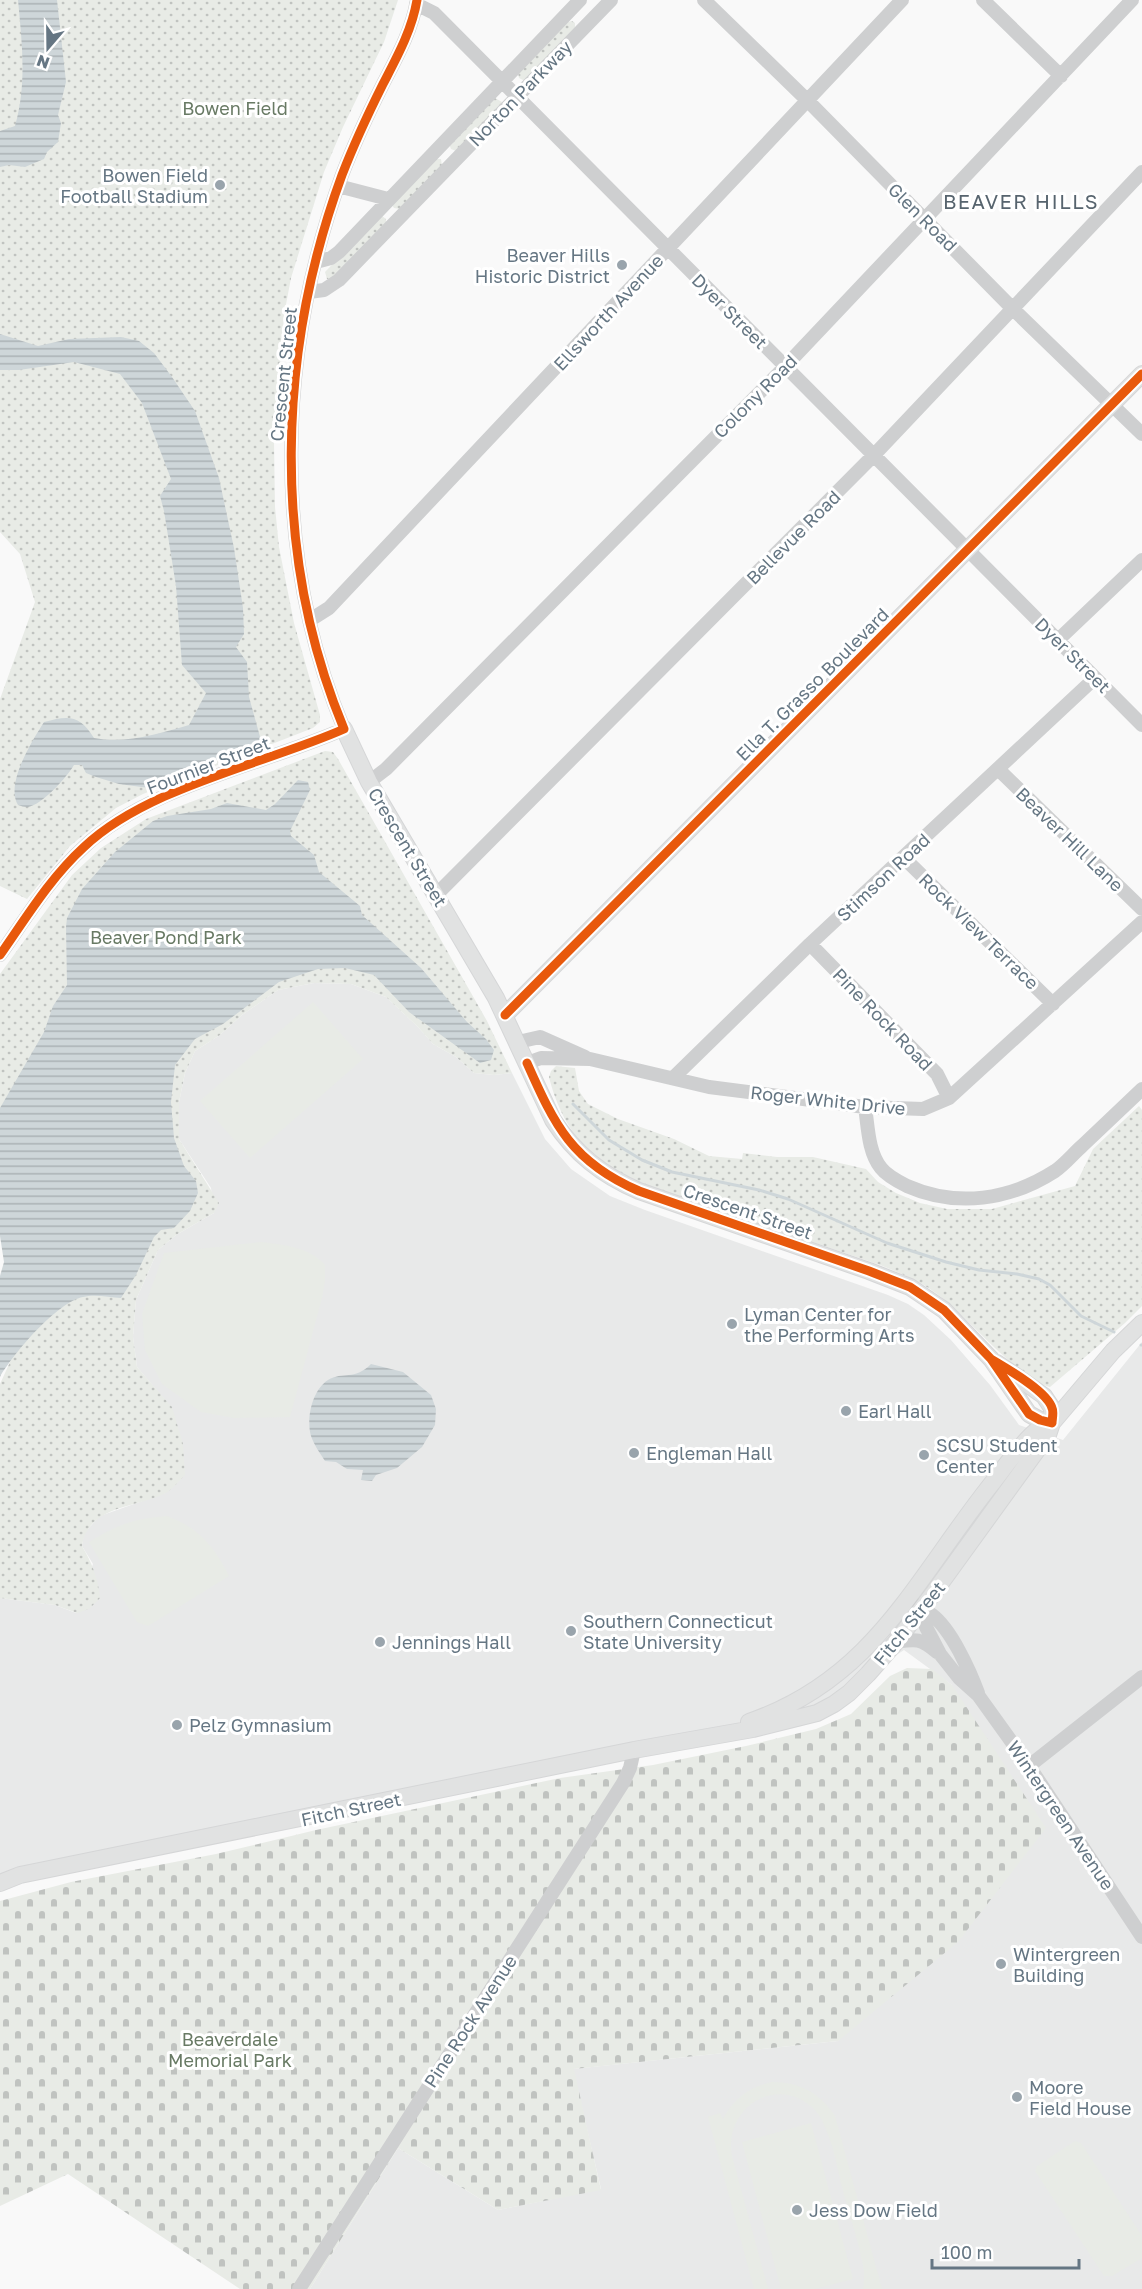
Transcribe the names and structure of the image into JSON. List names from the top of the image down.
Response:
{
  "streets": {
    "main road": ["Crescent Street", "Ella T. Grasso Boulevard", "Fitch Street"],
    "street": [
      "Norton Parkway",
      "Glen Road",
      "Dyer Street",
      "Ellsworth Avenue",
      "Colony Road",
      "Bellevue Road",
      "Fournier Street",
      "Beaver Hill Lane",
      "Stimson Road",
      "Rock View Terrace",
      "Pine Rock Road",
      "Roger White Drive",
      "Wintergreen Avenue",
      "Pine Rock Avenue"
    ]
  },
  "crossings": [
    ["Norton Parkway", "Dyer Street"],
    ["Norton Parkway", "Crescent Street"],
    ["Glen Road", "Ellsworth Avenue"],
    ["Glen Road", "Colony Road"],
    ["Glen Road", "Bellevue Road"],
    ["Glen Road", "Ella T. Grasso Boulevard"],
    ["Dyer Street", "Ellsworth Avenue"],
    ["Dyer Street", "Crescent Street"],
    ["Dyer Street", "Colony Road"],
    ["Dyer Street", "Bellevue Road"],
    ["Dyer Street", "Ella T. Grasso Boulevard"],
    ["Dyer Street", "Stimson Road"],
    ["Ellsworth Avenue", "Crescent Street"],
    ["Crescent Street", "Colony Road"],
    ["Crescent Street", "Bellevue Road"],
    ["Crescent Street", "Ella T. Grasso Boulevard"],
    ["Crescent Street", "Fournier Street"],
    ["Crescent Street", "Roger White Drive"],
    ["Crescent Street", "Fitch Street"],
    ["Beaver Hill Lane", "Stimson Road"],
    ["Stimson Road", "Rock View Terrace"],
    ["Stimson Road", "Pine Rock Road"],
    ["Stimson Road", "Roger White Drive"],
    ["Rock View Terrace", "Roger White Drive"],
    ["Pine Rock Road", "Roger White Drive"],
    ["Fitch Street", "Wintergreen Avenue"],
    ["Fitch Street", "Pine Rock Avenue"]
  ],
  "districts": ["BEAVER HILLS"],
  "parks": ["Bowen Field", "Beaver Pond Park", "Beaverdale Memorial Park"],
  "places": [
    "Bowen Field Football Stadium",
    "Beaver Hills Historic District",
    "Lyman Center for the Performing Arts",
    "Earl Hall",
    "Engleman Hall",
    "SCSU Student Center",
    "Southern Connecticut State University",
    "Jennings Hall",
    "Pelz Gymnasium",
    "Wintergreen Building",
    "Moore Field House",
    "Jess Dow Field"
  ],
  "scale_bar": "100 m",
  "north": "bottom"
}
